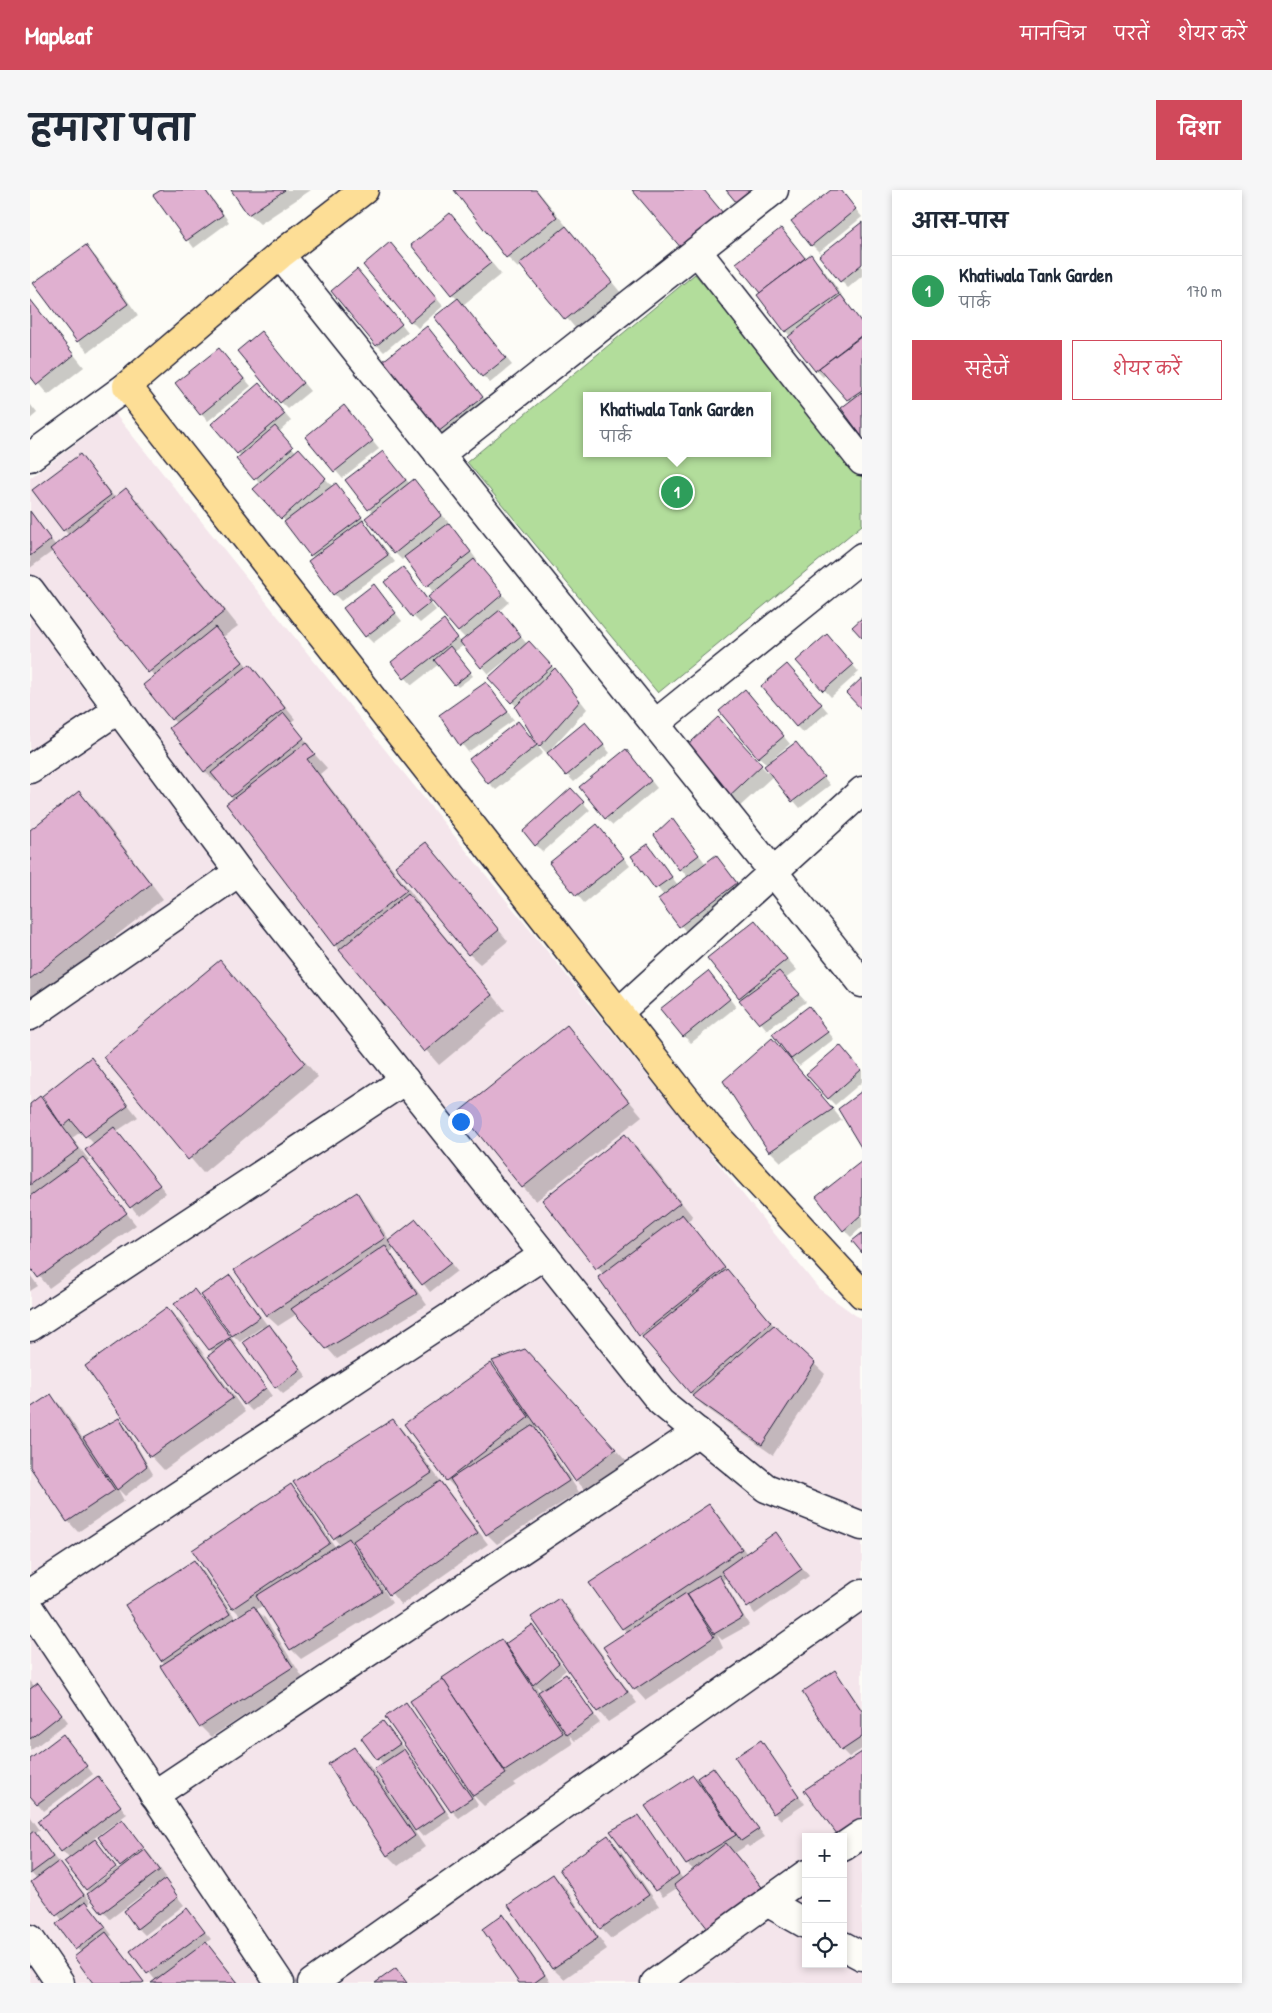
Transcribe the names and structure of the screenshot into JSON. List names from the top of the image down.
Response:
{
  "page": {
    "header": "Mapleaf",
    "nav": ["मानचित्र", "परतें", "शेयर करें"],
    "title": "हमारा पता",
    "buttons": [
      "दिशा",
      ["सहेजें", "शेयर करें"]
    ],
    "heading": "आस-पास",
    "list": [
      {
        "mark": "1",
        "name": "Khatiwala Tank Garden",
        "note": "पार्क",
        "value": "170 m"
      }
    ],
    "popup": ["Khatiwala Tank Garden", "पार्क"],
    "pins": "1",
    "map_buttons": ["+", "−"]
  }
}
